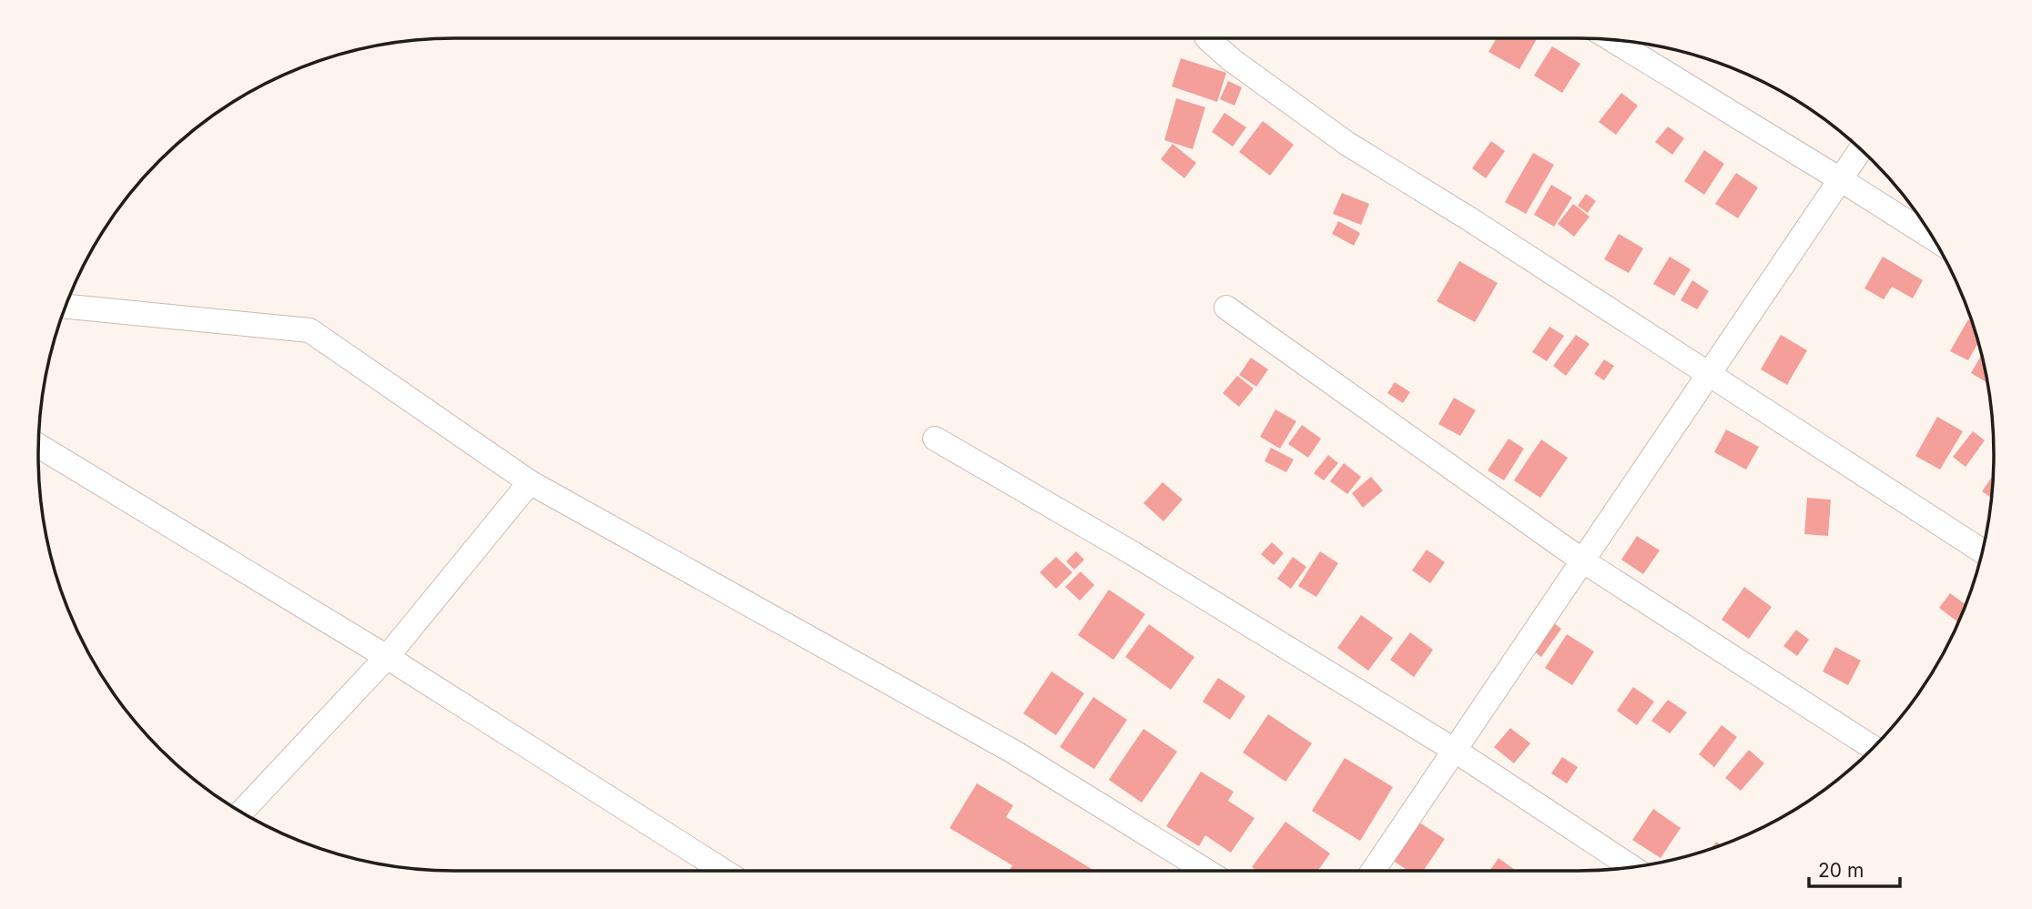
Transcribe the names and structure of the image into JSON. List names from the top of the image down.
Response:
{
  "scale_bar": "20 m"
}
